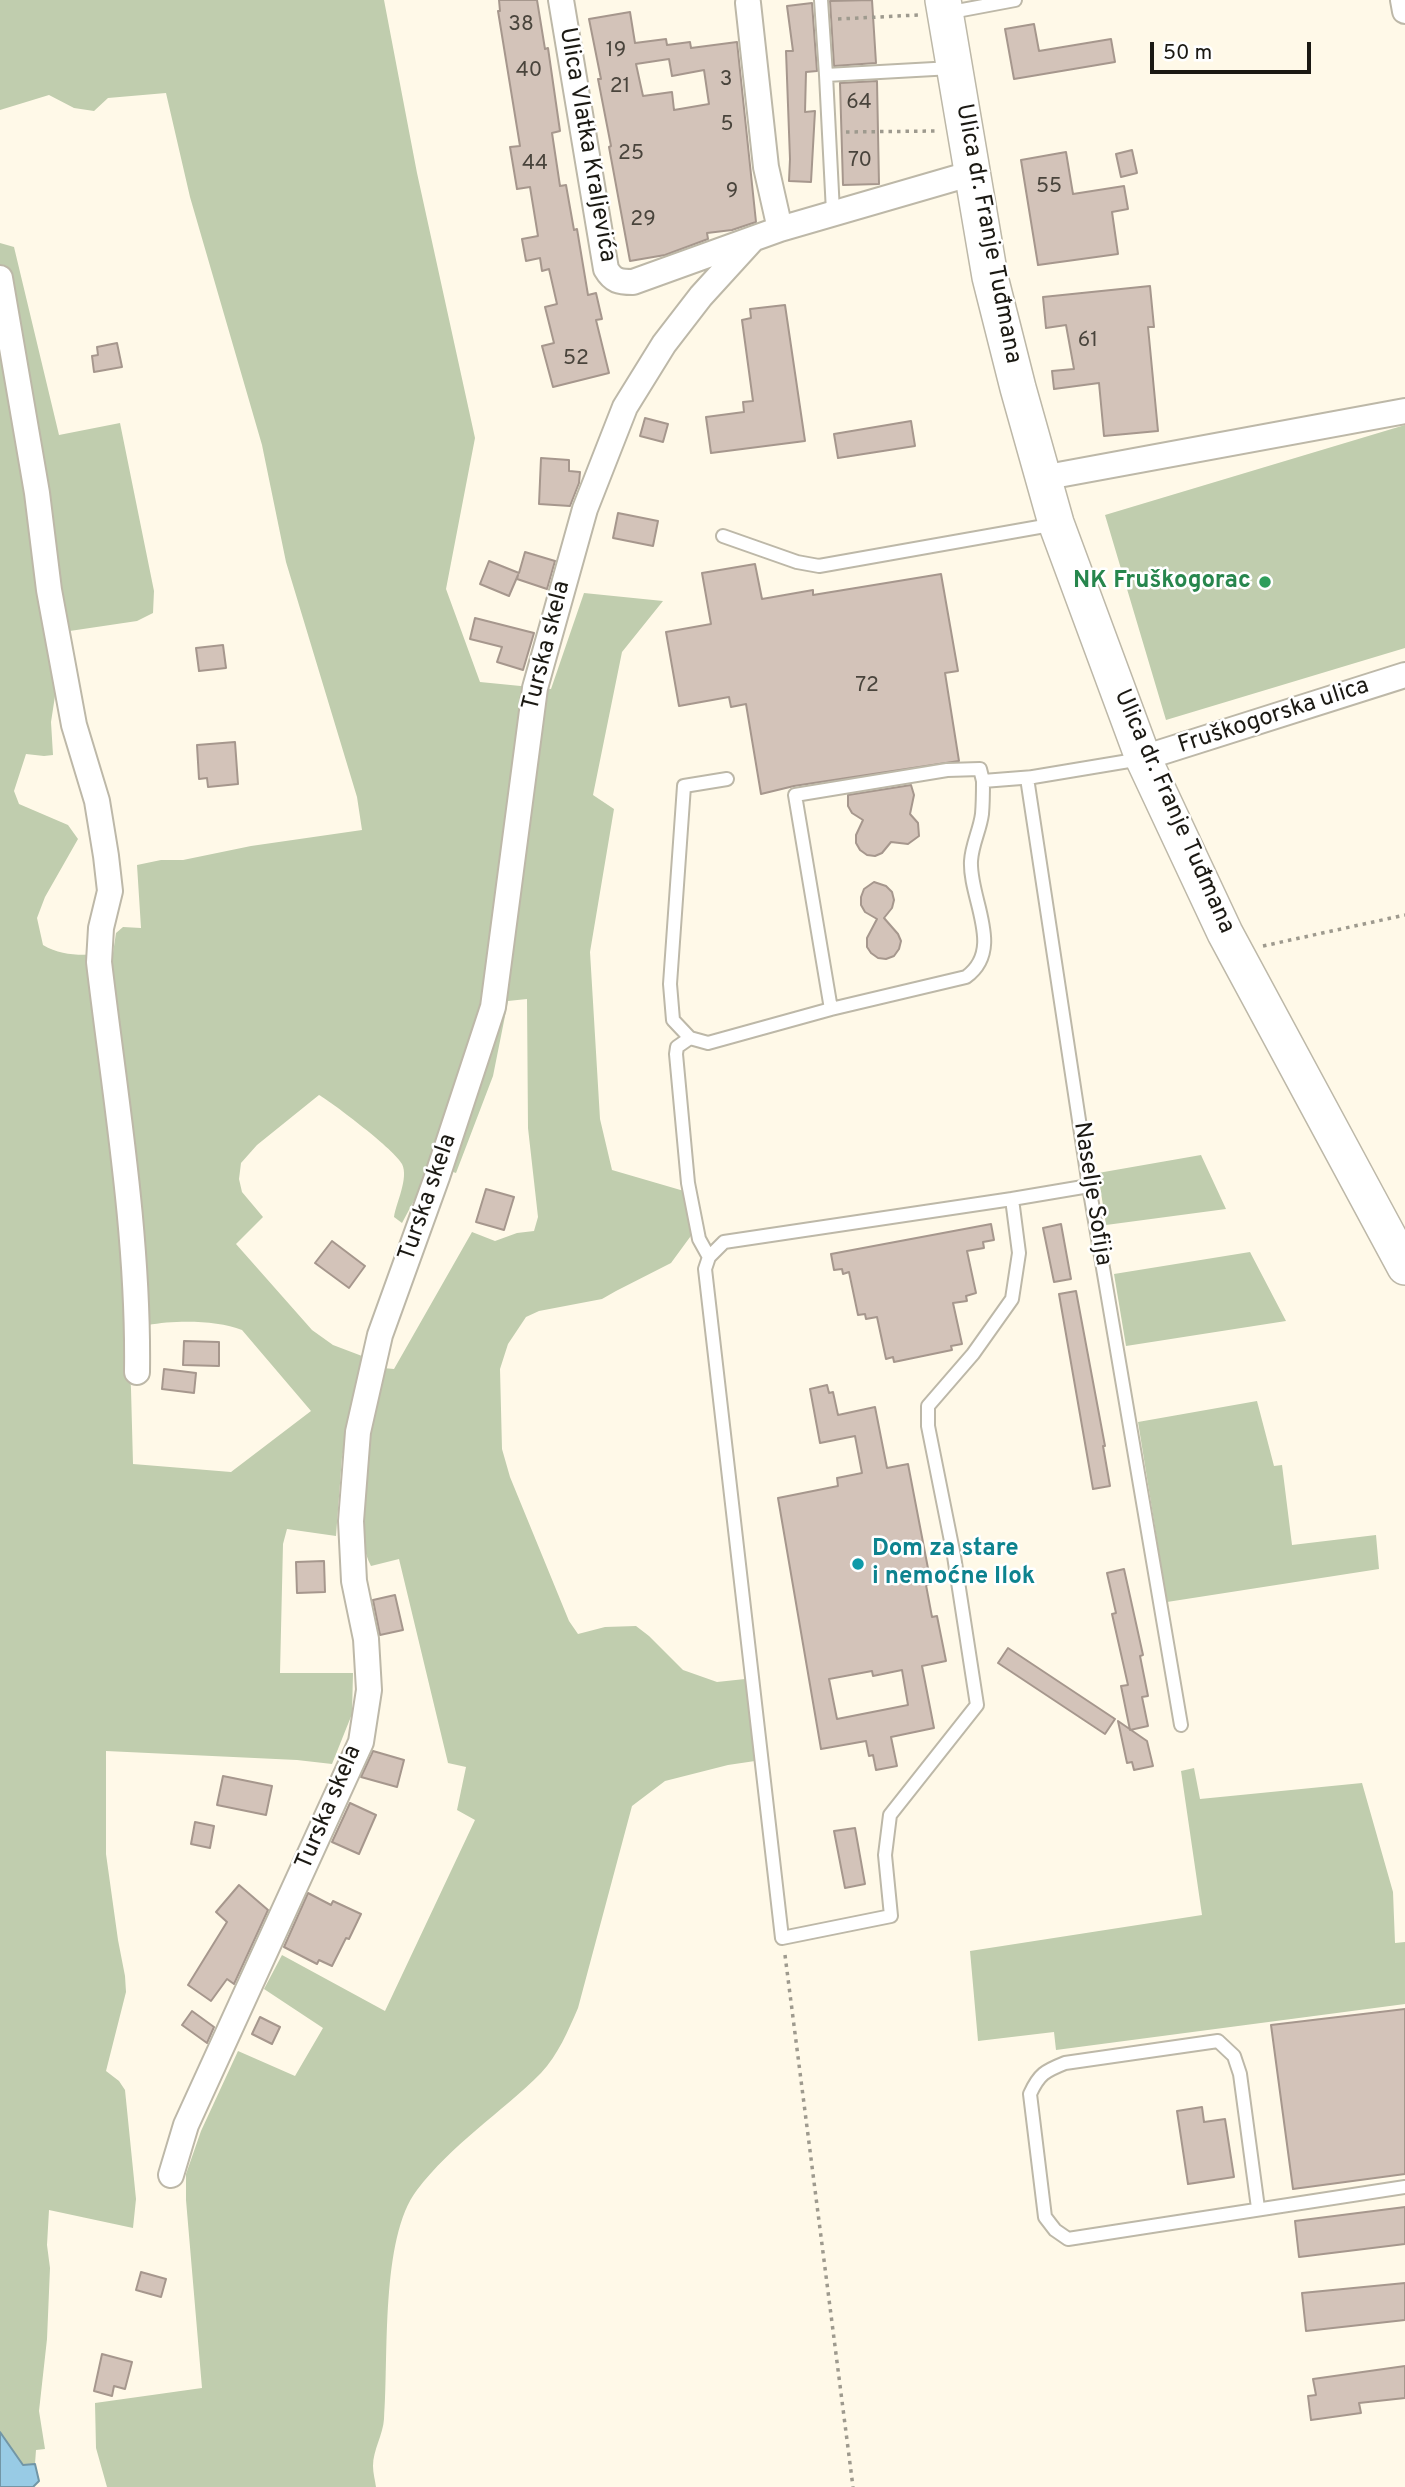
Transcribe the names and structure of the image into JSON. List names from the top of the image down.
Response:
{
  "streets": {
    "main road": ["Ulica dr. Franje Tuđmana"],
    "street": ["Ulica Vlatka Kraljevića", "Turska skela", "Fruškogorska ulica"],
    "lane": ["Naselje Sofija"]
  },
  "crossings": [
    ["Ulica Vlatka Kraljevića", "Ulica dr. Franje Tuđmana"],
    ["Ulica Vlatka Kraljevića", "Turska skela"],
    ["Ulica dr. Franje Tuđmana", "Fruškogorska ulica"]
  ],
  "places": ["NK Fruškogorac", "Dom za stare i nemoćne Ilok"],
  "house_numbers": [
    "38",
    "19",
    "40",
    "3",
    "21",
    "64",
    "5",
    "25",
    "70",
    "44",
    "55",
    "9",
    "29",
    "61",
    "52",
    "72"
  ],
  "scale_bar": "50 m"
}
